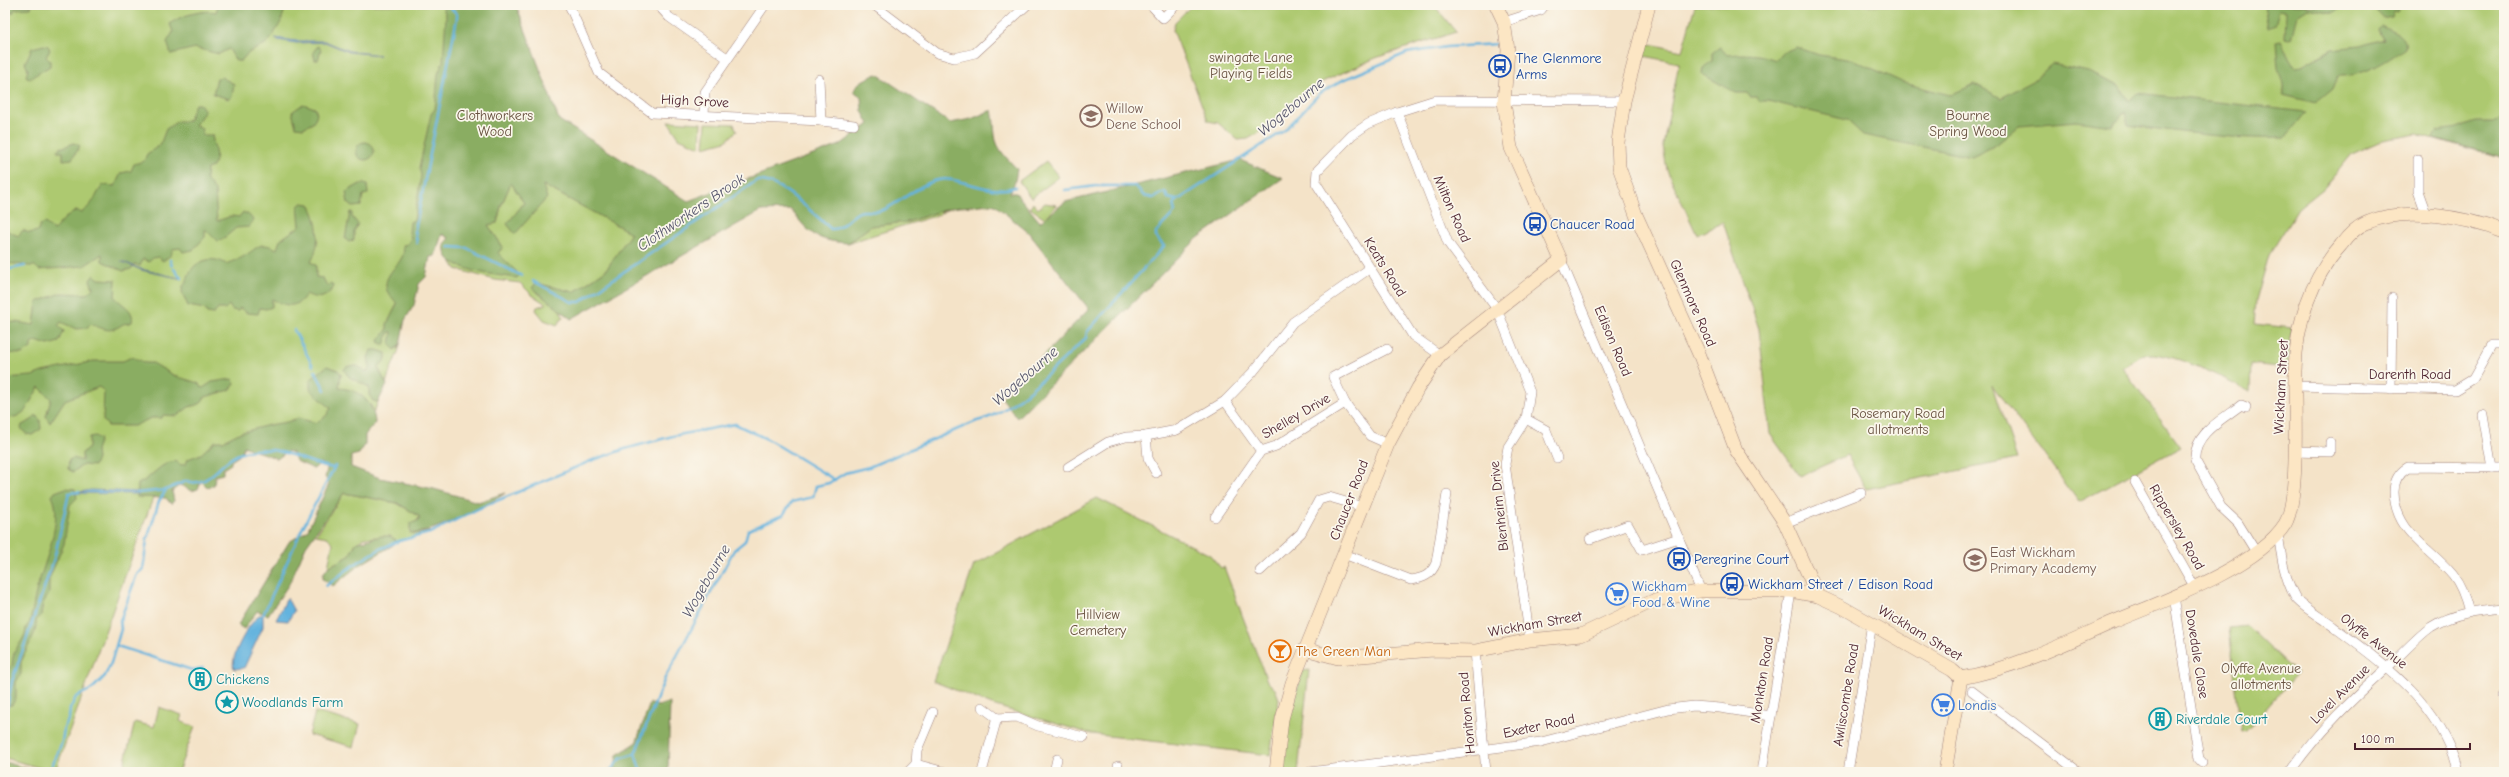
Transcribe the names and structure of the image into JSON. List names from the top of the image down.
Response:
{
  "streets": {
    "street": [
      "High Grove",
      "Milton Road",
      "Keats Road",
      "Glenmore Road",
      "Edison Road",
      "Darenth Road",
      "Wickham Street",
      "Shelley Drive",
      "Chaucer Road",
      "Blenheim Drive",
      "Rippersley Road",
      "Olyffe Avenue",
      "Dovedale Close",
      "Monkton Road",
      "Lovel Avenue",
      "Awliscombe Road",
      "Honiton Road",
      "Exeter Road"
    ]
  },
  "crossings": [
    ["Milton Road", "Keats Road"],
    ["Milton Road", "Chaucer Road"],
    ["Milton Road", "Blenheim Drive"],
    ["Keats Road", "Chaucer Road"],
    ["Glenmore Road", "Wickham Street"],
    ["Edison Road", "Wickham Street"],
    ["Edison Road", "Chaucer Road"],
    ["Darenth Road", "Wickham Street"],
    ["Wickham Street", "Chaucer Road"],
    ["Wickham Street", "Blenheim Drive"],
    ["Wickham Street", "Rippersley Road"],
    ["Wickham Street", "Olyffe Avenue"],
    ["Wickham Street", "Dovedale Close"],
    ["Wickham Street", "Monkton Road"],
    ["Wickham Street", "Awliscombe Road"],
    ["Wickham Street", "Honiton Road"],
    ["Shelley Drive", "Chaucer Road"],
    ["Chaucer Road", "Blenheim Drive"],
    ["Olyffe Avenue", "Lovel Avenue"],
    ["Monkton Road", "Exeter Road"],
    ["Honiton Road", "Exeter Road"]
  ],
  "water": ["Wogebourne", "Clothworkers Brook"],
  "parks": [
    "swingate Lane Playing Fields",
    "Clothworkers Wood",
    "Bourne Spring Wood",
    "Rosemary Road allotments",
    "Hillview Cemetery",
    "Olyffe Avenue allotments"
  ],
  "places": {
    "bus stop": [
      "The Glenmore Arms",
      "Chaucer Road",
      "Peregrine Court",
      "Wickham Street / Edison Road"
    ],
    "school or university": ["Willow Dene School", "East Wickham Primary Academy"],
    "supermarket": ["Wickham Food & Wine", "Londis"],
    "bar": ["The Green Man"],
    "building": ["Chickens", "Riverdale Court"],
    "place": ["Woodlands Farm"]
  },
  "scale_bar": "100 m"
}
